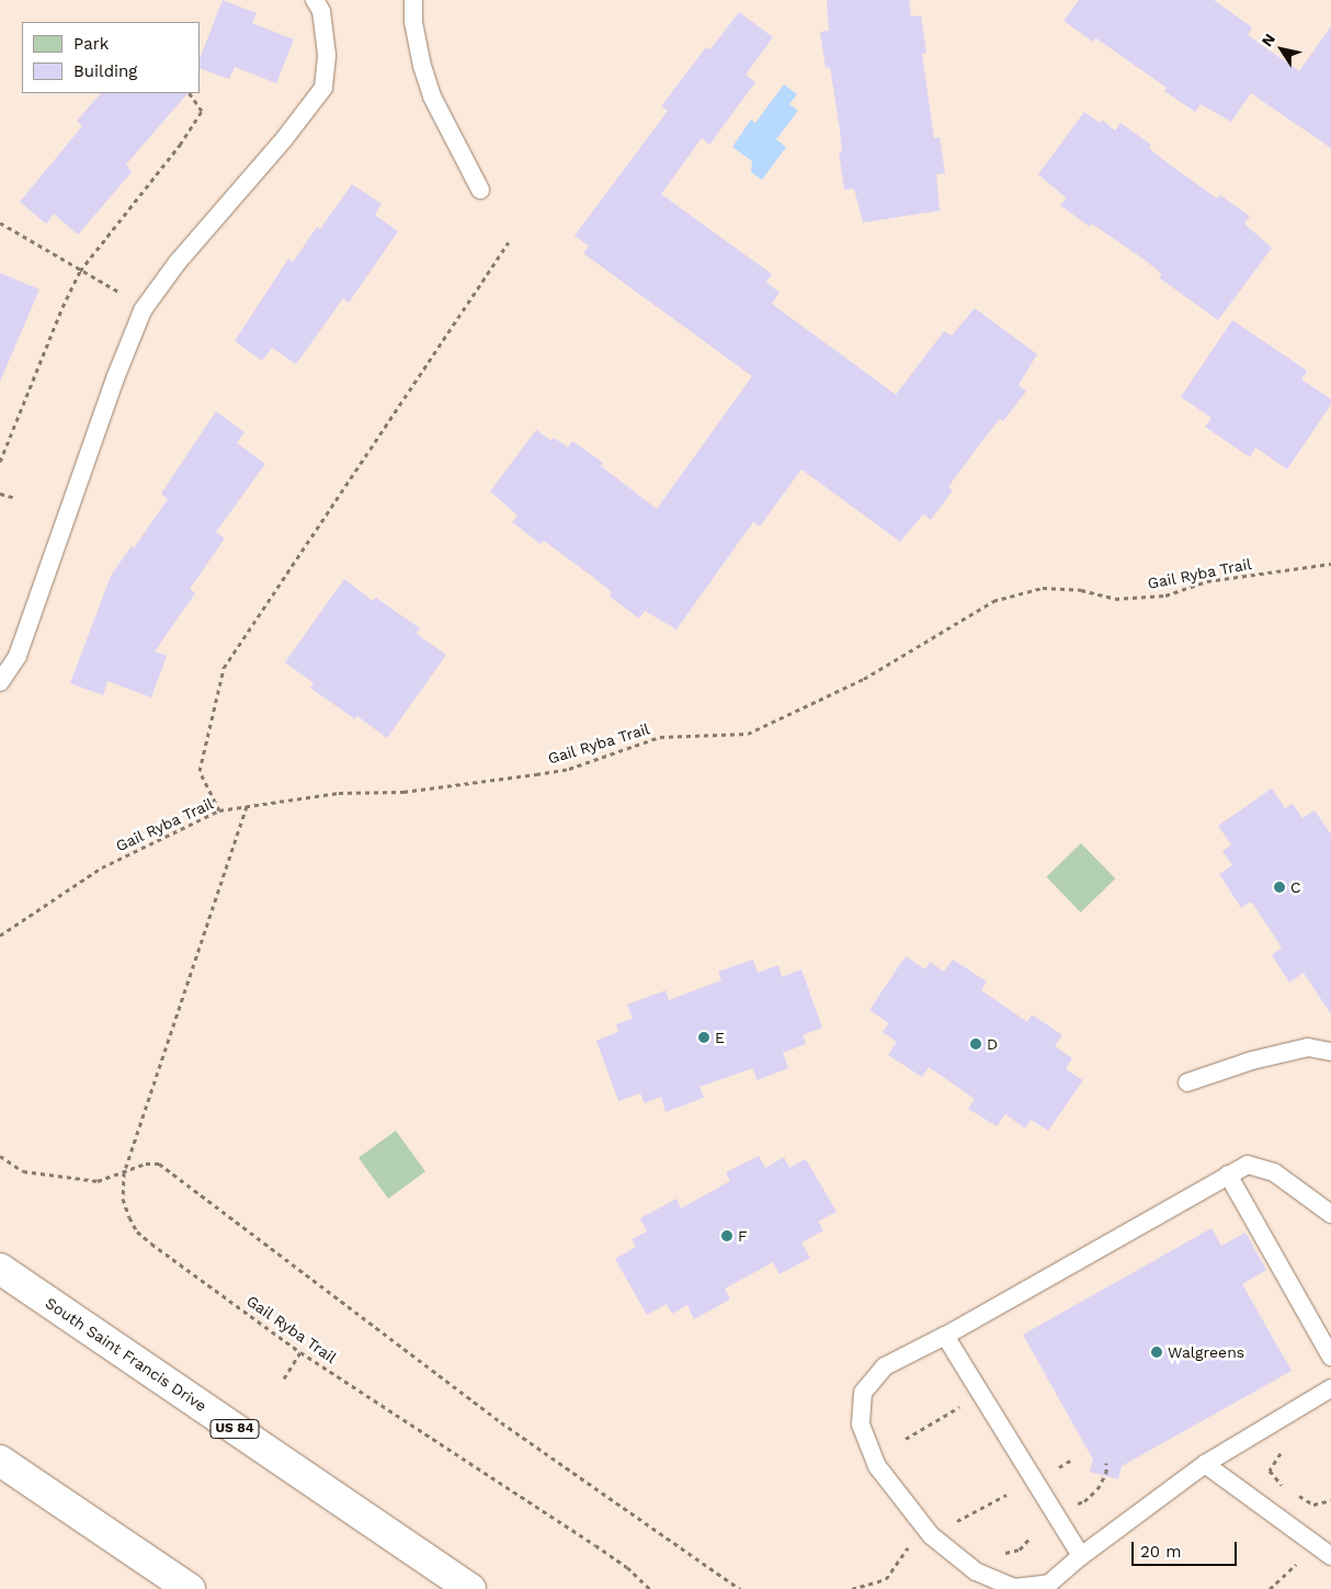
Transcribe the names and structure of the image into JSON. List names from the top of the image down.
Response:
{
  "streets": {
    "highway": ["South Saint Francis Drive", "US 84"],
    "path": ["Gail Ryba Trail"]
  },
  "places": [
    "C",
    "E",
    "D",
    "F",
    "Walgreens"
  ],
  "legend": ["Park", "Building"],
  "scale_bar": "20 m",
  "north": "top left"
}
